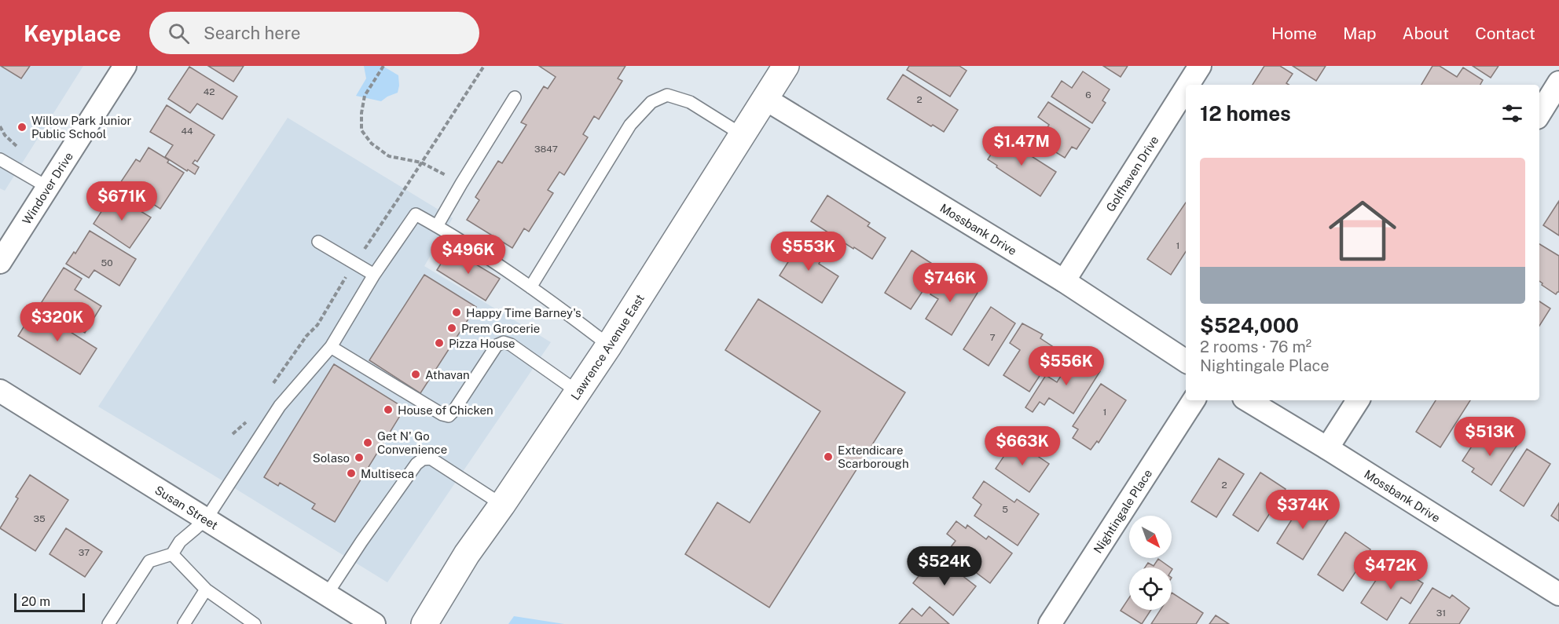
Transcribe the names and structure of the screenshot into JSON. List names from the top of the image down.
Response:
{
  "streets": {
    "main road": ["Lawrence Avenue East"],
    "street": [
      "Golfhaven Drive",
      "Windover Drive",
      "Mossbank Drive",
      "Susan Street",
      "Nightingale Place"
    ]
  },
  "crossings": [
    ["Golfhaven Drive", "Mossbank Drive"],
    ["Mossbank Drive", "Lawrence Avenue East"]
  ],
  "places": [
    "Willow Park Junior Public School",
    "Happy Time Barney's",
    "Prem Grocerie",
    "Pizza House",
    "Athavan",
    "House of Chicken",
    "Get N' Go Convenience",
    "Extendicare Scarborough",
    "Solaso",
    "Multiseca"
  ],
  "house_numbers": [
    "42",
    "6",
    "2",
    "44",
    "3847",
    "1",
    "50",
    "7",
    "1",
    "2",
    "5",
    "35",
    "37",
    "31"
  ],
  "scale_bar": "20 m",
  "north": "bottom right",
  "page": {
    "header": "Keyplace",
    "search": "Search here",
    "nav": [
      "Home",
      "Map",
      "About",
      "Contact"
    ],
    "heading": "12 homes",
    "price": [
      "$1.47M",
      "$671K",
      "$553K",
      "$496K",
      "$746K",
      "$320K",
      "$556K",
      "$513K",
      "$663K",
      "$374K",
      "$524K",
      "$472K"
    ],
    "list": [
      {
        "name": "$524,000",
        "note": "2 rooms · 76 m² · Nightingale Place"
      }
    ],
    "scale": "20 m"
  }
}
